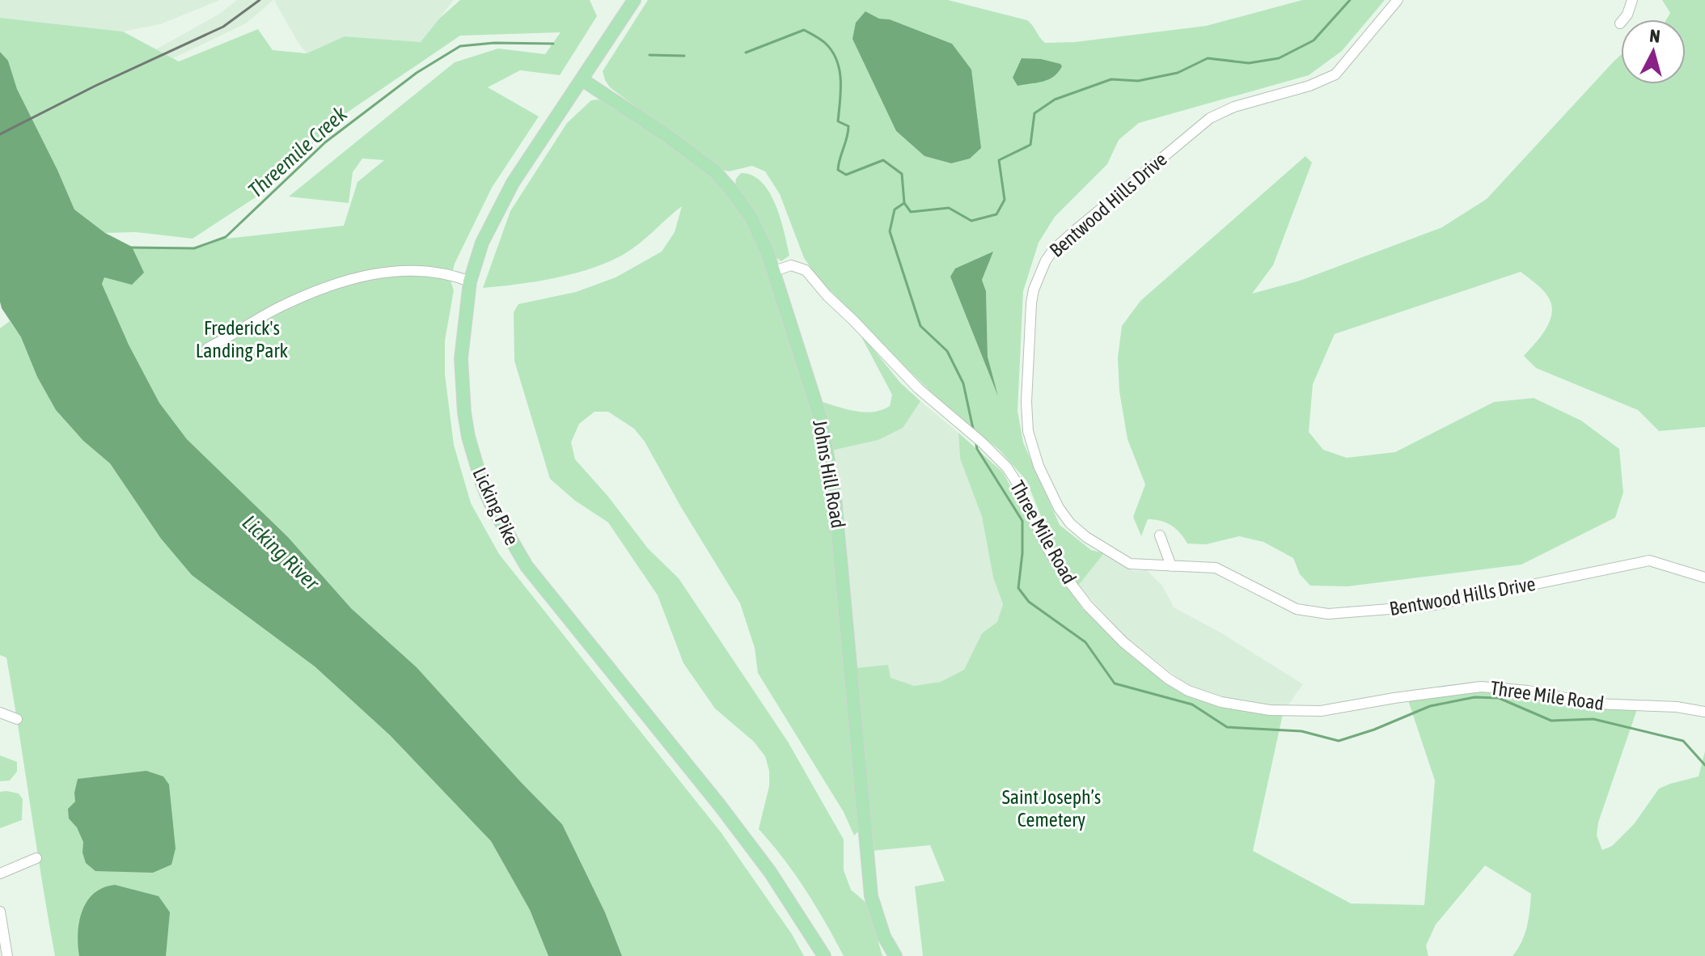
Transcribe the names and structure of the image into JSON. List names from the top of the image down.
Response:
{
  "streets": {
    "main road": ["Johns Hill Road", "Licking Pike"],
    "street": ["Bentwood Hills Drive", "Three Mile Road"]
  },
  "crossings": [
    ["Johns Hill Road", "Licking Pike"],
    ["Johns Hill Road", "Three Mile Road"]
  ],
  "water": ["Threemile Creek", "Licking River"],
  "parks": ["Frederick's Landing Park", "Saint Joseph’s Cemetery"],
  "north": "top"
}
